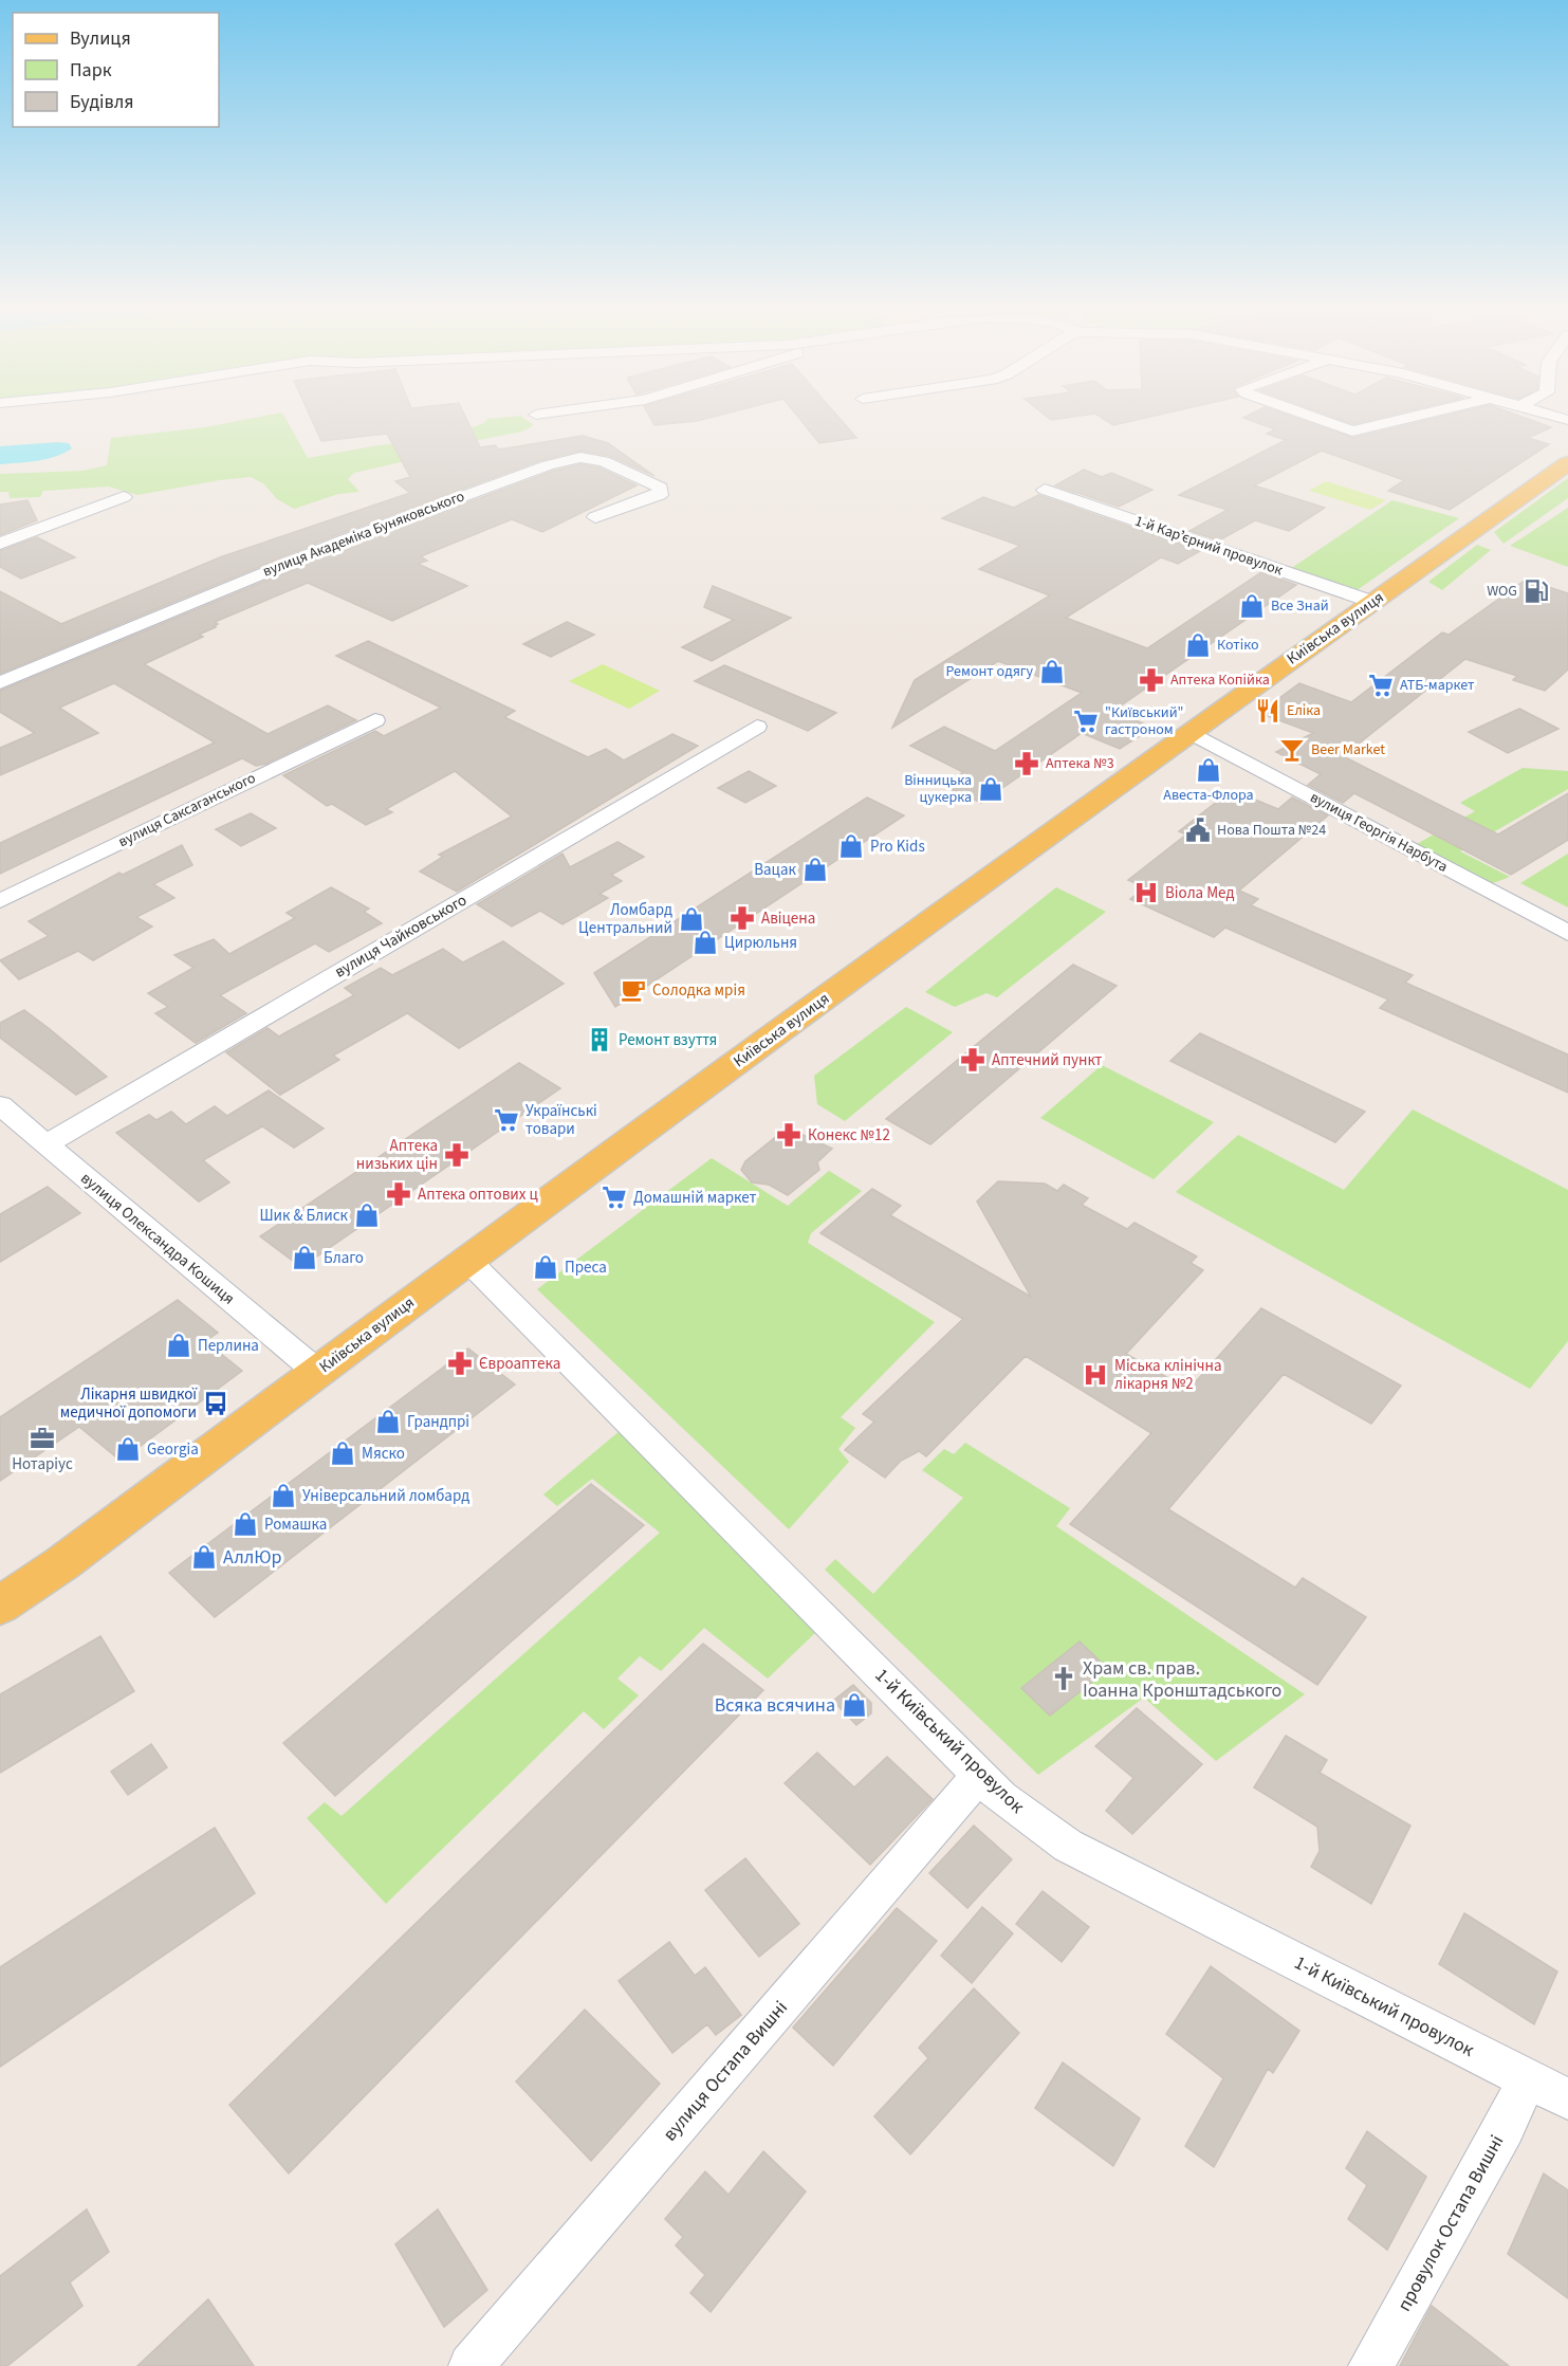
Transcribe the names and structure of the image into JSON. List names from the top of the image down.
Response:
{
  "streets": {
    "main road": ["Київська вулиця"],
    "street": [
      "вулиця Академіка Буняковського",
      "1-й Карʼєрний провулок",
      "вулиця Саксаганського",
      "вулиця Георгія Нарбута",
      "вулиця Чайковського",
      "вулиця Олександра Кошиця",
      "1-й Київський провулок",
      "вулиця Остапа Вишні",
      "провулок Остапа Вишні"
    ]
  },
  "crossings": [
    ["1-й Карʼєрний провулок", "Київська вулиця"],
    ["Київська вулиця", "вулиця Георгія Нарбута"],
    ["Київська вулиця", "вулиця Олександра Кошиця"],
    ["Київська вулиця", "1-й Київський провулок"],
    ["вулиця Чайковського", "вулиця Олександра Кошиця"],
    ["1-й Київський провулок", "вулиця Остапа Вишні"],
    ["1-й Київський провулок", "провулок Остапа Вишні"]
  ],
  "places": {
    "fuel station": ["WOG"],
    "shop": [
      "Все Знай",
      "Котіко",
      "Ремонт одягу",
      "Авеста-Флора",
      "Вінницька цукерка",
      "Pro Kids",
      "Вацак",
      "Ломбард Центральний",
      "Цирюльня",
      "Шик & Блиск",
      "Благо",
      "Преса",
      "Перлина",
      "Грандпрі",
      "Georgia",
      "Мяско",
      "Універсальний ломбард",
      "Ромашка",
      "АллЮр",
      "Всяка всячина"
    ],
    "pharmacy": [
      "Аптека Копійка",
      "Аптека №3",
      "Авіцена",
      "Аптечний пункт",
      "Конекс №12",
      "Аптека низьких цін",
      "Аптека оптових ц",
      "Євроаптека"
    ],
    "supermarket": [
      "АТБ-маркет",
      "\"Київський\" гастроном",
      "Українські товари",
      "Домашній маркет"
    ],
    "restaurant": ["Еліка"],
    "bar": ["Beer Market"],
    "public building": ["Нова Пошта №24"],
    "hospital": ["Віола Мед", "Міська клінічна лікарня №2"],
    "cafe": ["Солодка мрія"],
    "building": ["Ремонт взуття"],
    "bus stop": ["Лікарня швидкої медичної допомоги"],
    "office": ["Нотаріус"],
    "church": ["Храм св. прав. Іоанна Кронштадського"]
  },
  "legend": ["Вулиця", "Парк", "Будівля"]
}
